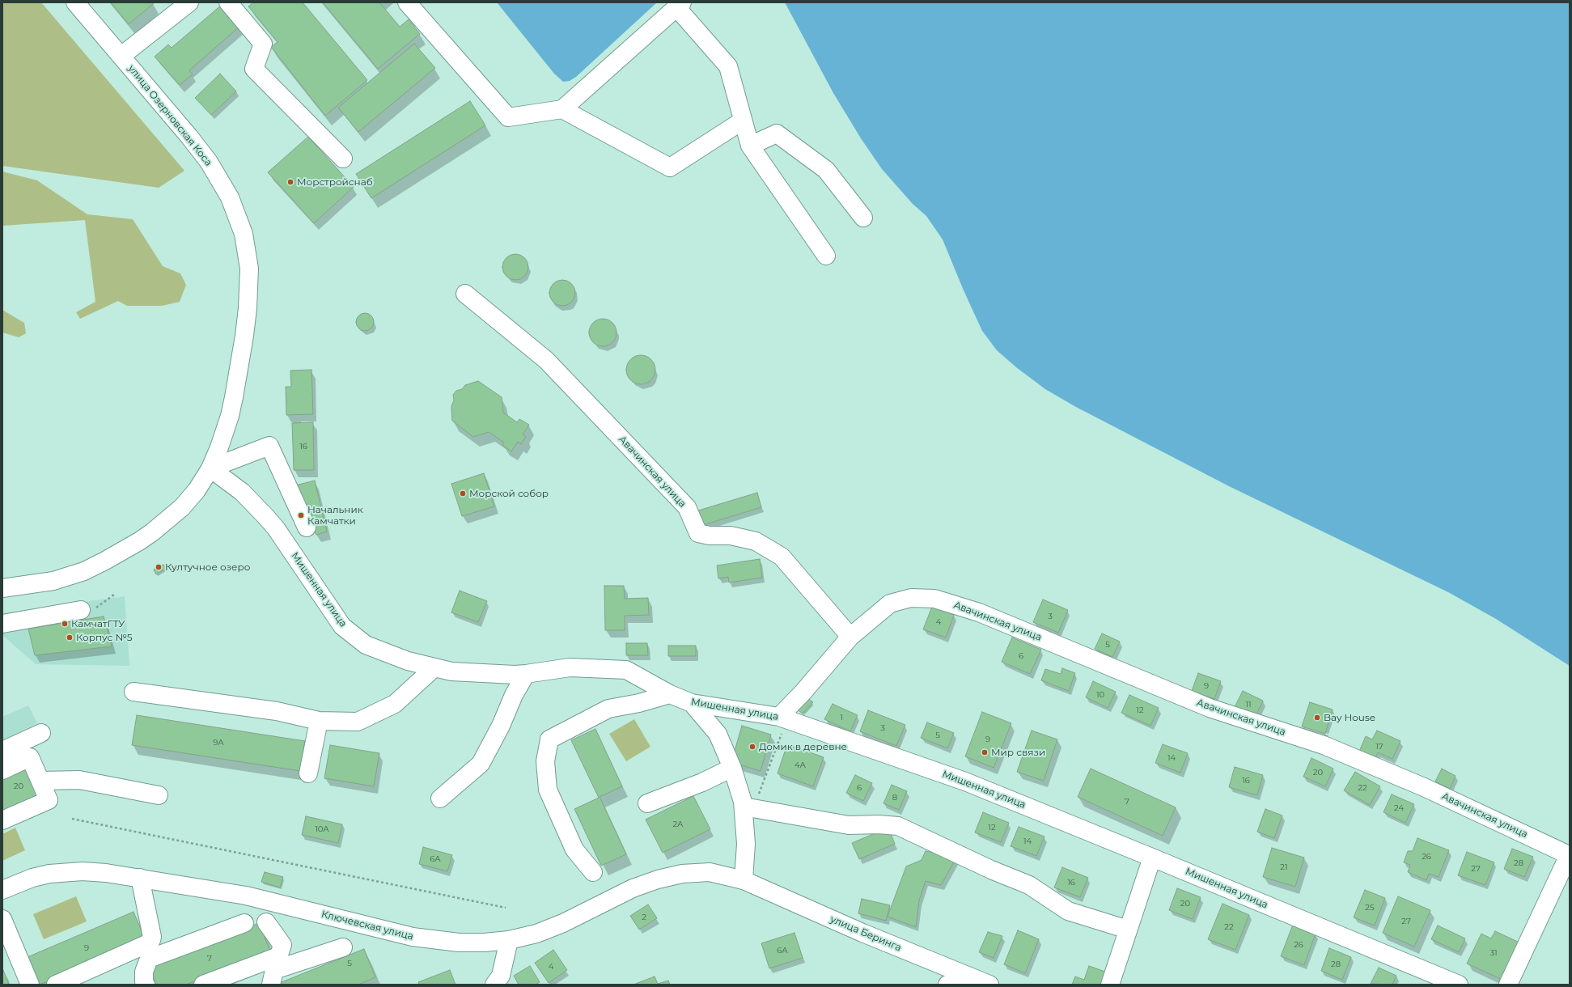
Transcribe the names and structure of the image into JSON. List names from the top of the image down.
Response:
{
  "streets": {
    "street": [
      "улица Озерновская Коса",
      "Авачинская улица",
      "Мишенная улица",
      "Ключевская улица",
      "улица Беринга"
    ]
  },
  "crossings": [
    ["улица Озерновская Коса", "Мишенная улица"],
    ["Ключевская улица", "улица Беринга"]
  ],
  "places": [
    "Морстройснаб",
    "Морской собор",
    "Начальник Камчатки",
    "Култучное озеро",
    "КамчатГТУ",
    "Корпус №5",
    "Bay House",
    "Домик в деревне",
    "Мир связи"
  ],
  "house_numbers": [
    "16",
    "3",
    "4",
    "5",
    "6",
    "9",
    "10",
    "11",
    "12",
    "1",
    "3",
    "5",
    "9",
    "9А",
    "17",
    "14",
    "4А",
    "20",
    "16",
    "20",
    "6",
    "22",
    "8",
    "7",
    "24",
    "2А",
    "12",
    "10А",
    "14",
    "26",
    "6А",
    "28",
    "21",
    "27",
    "16",
    "20",
    "25",
    "2",
    "27",
    "22",
    "26",
    "9",
    "6А",
    "31",
    "7",
    "5",
    "28",
    "4"
  ]
}
